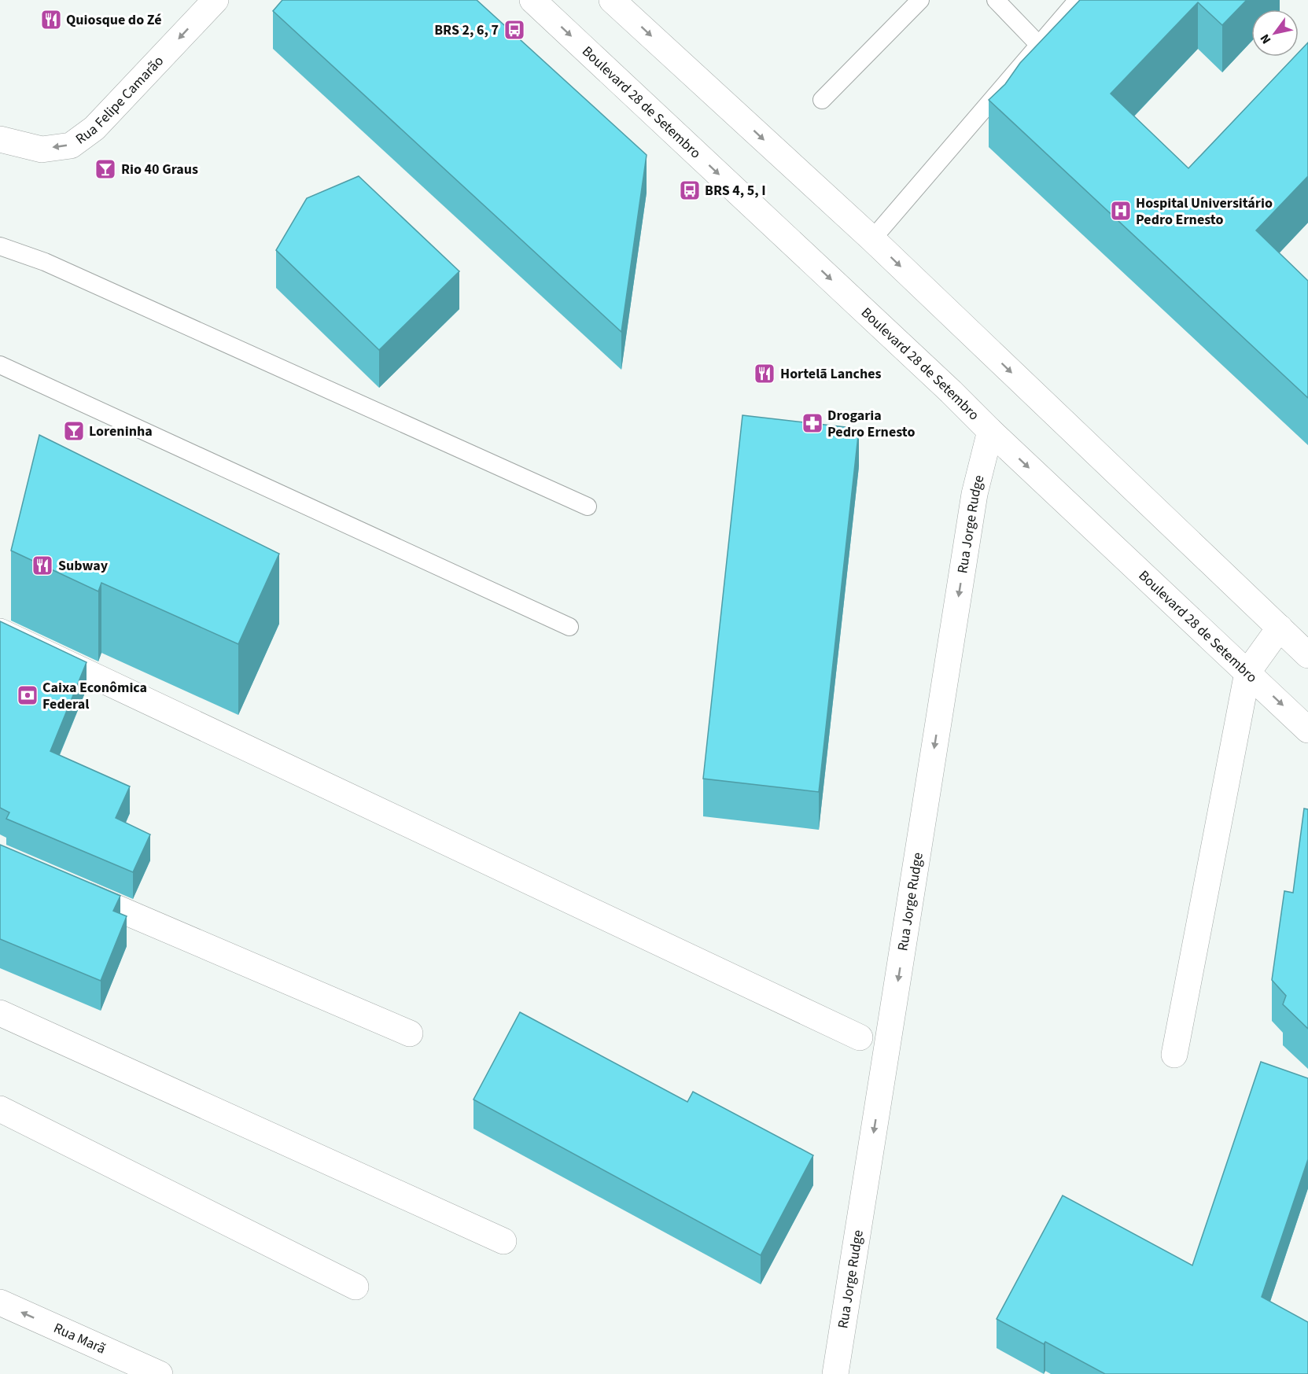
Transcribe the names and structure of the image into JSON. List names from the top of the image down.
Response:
{
  "streets": {
    "street": [
      "Rua Felipe Camarão",
      "Boulevard 28 de Setembro",
      "Rua Jorge Rudge",
      "Rua Marã"
    ]
  },
  "crossings": [
    ["Boulevard 28 de Setembro", "Rua Jorge Rudge"]
  ],
  "one_way": ["Rua Felipe Camarão", "Rua Jorge Rudge"],
  "places": {
    "restaurant": ["Quiosque do Zé", "Hortelã Lanches", "Subway"],
    "bus stop": ["BRS 2, 6, 7", "BRS 4, 5, I"],
    "bar": ["Rio 40 Graus", "Loreninha"],
    "hospital": ["Hospital Universitário Pedro Ernesto"],
    "pharmacy": ["Drogaria Pedro Ernesto"],
    "bank": ["Caixa Econômica Federal"]
  },
  "north": "bottom left"
}
